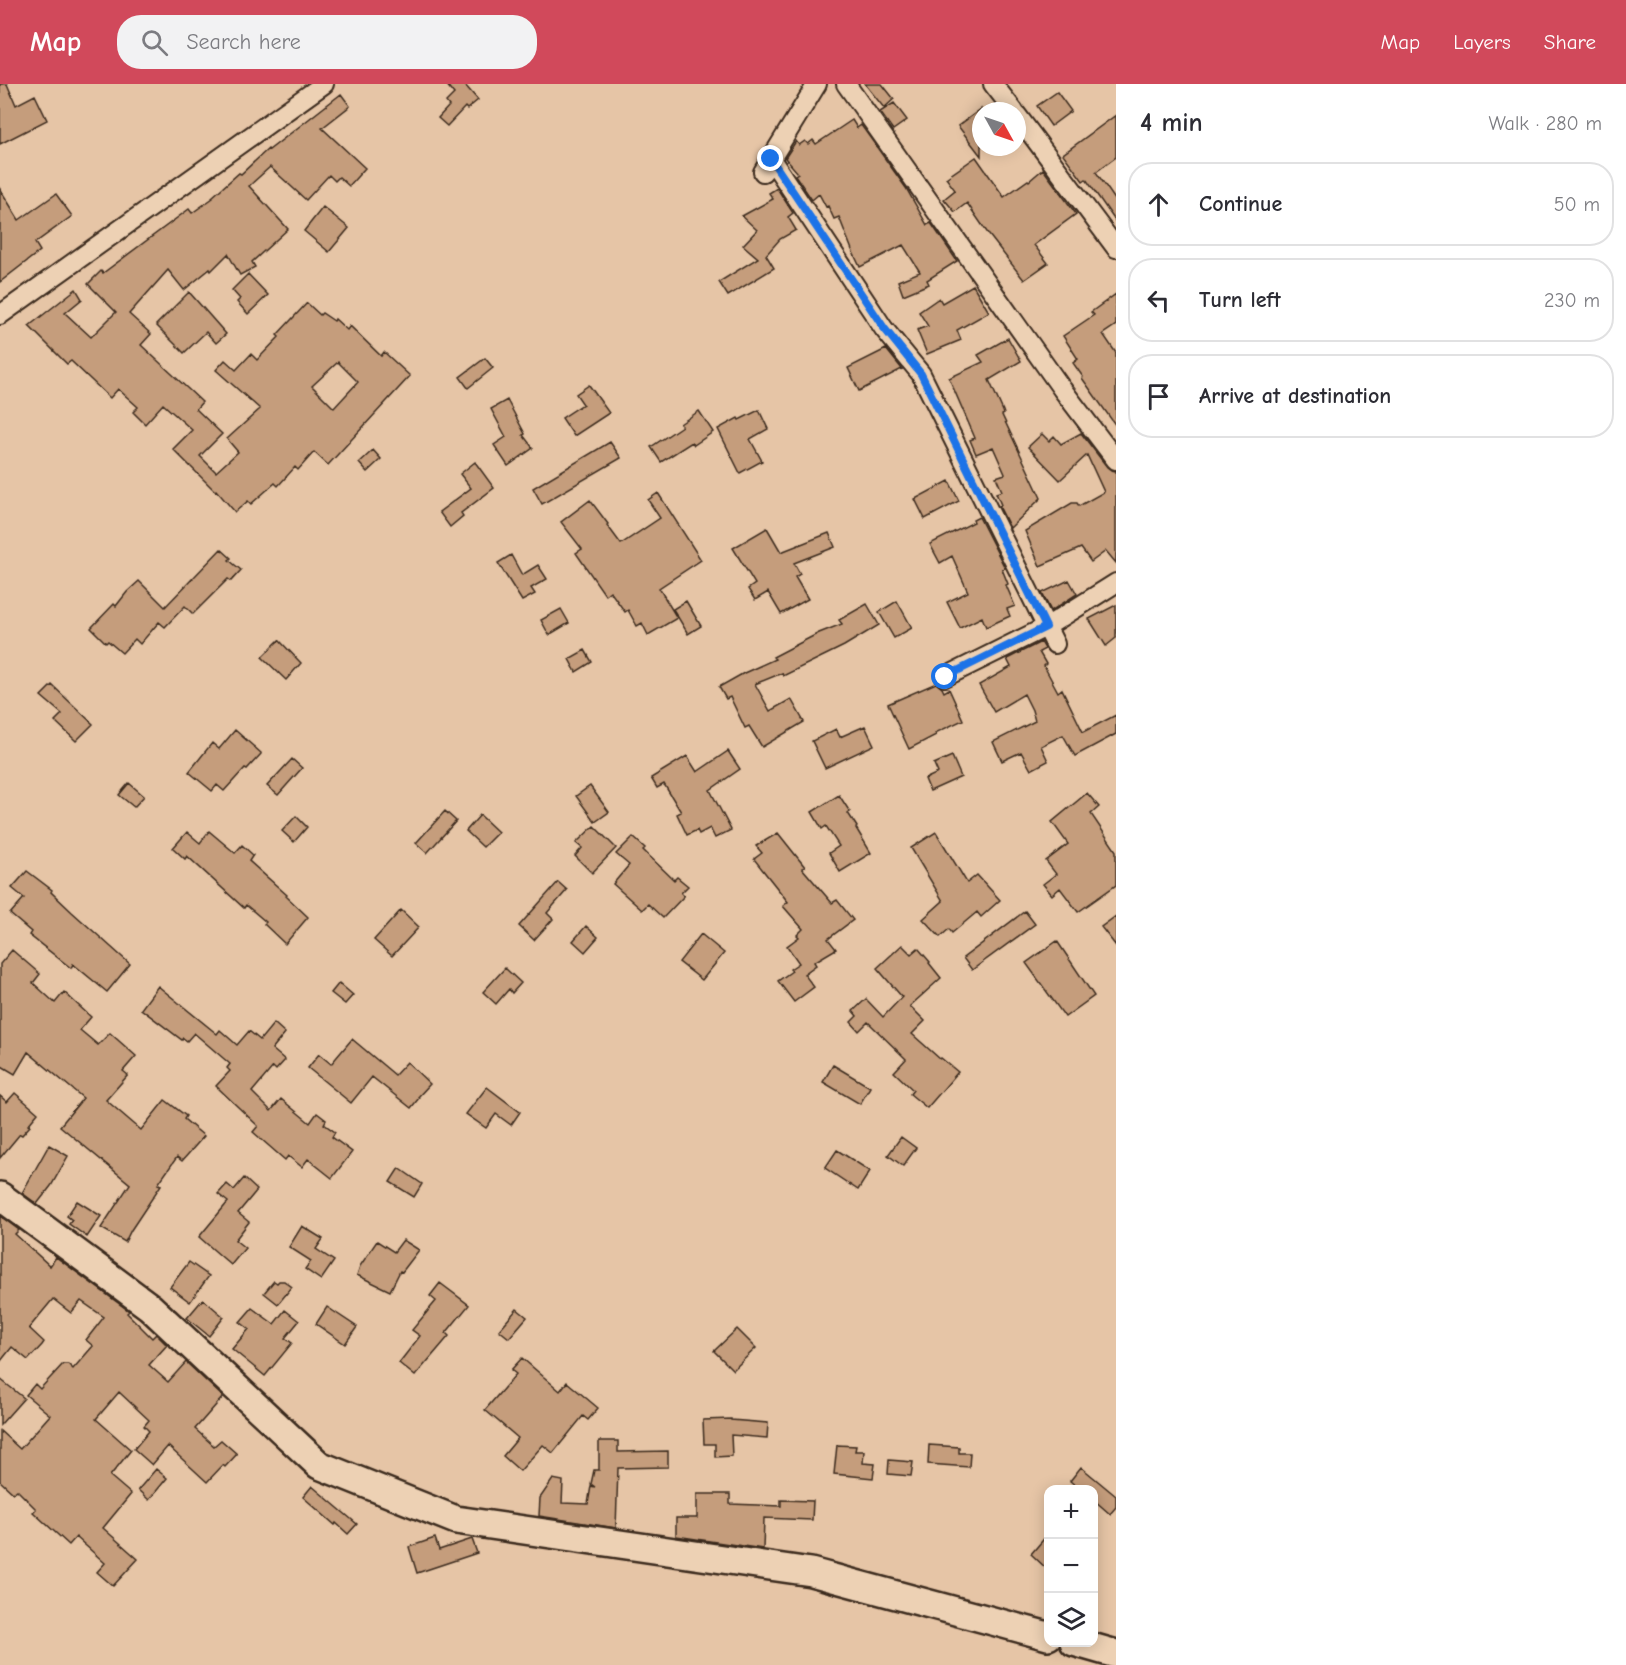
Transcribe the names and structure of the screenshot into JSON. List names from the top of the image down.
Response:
{
  "north": "bottom right",
  "page": {
    "header": "Map",
    "search": "Search here",
    "nav": ["Map", "Layers", "Share"],
    "heading": ["4 min", "Walk · 280 m"],
    "list": [
      ["Continue", "50 m"],
      ["Turn left", "230 m"],
      "Arrive at destination"
    ],
    "map_buttons": ["+", "−"]
  }
}
